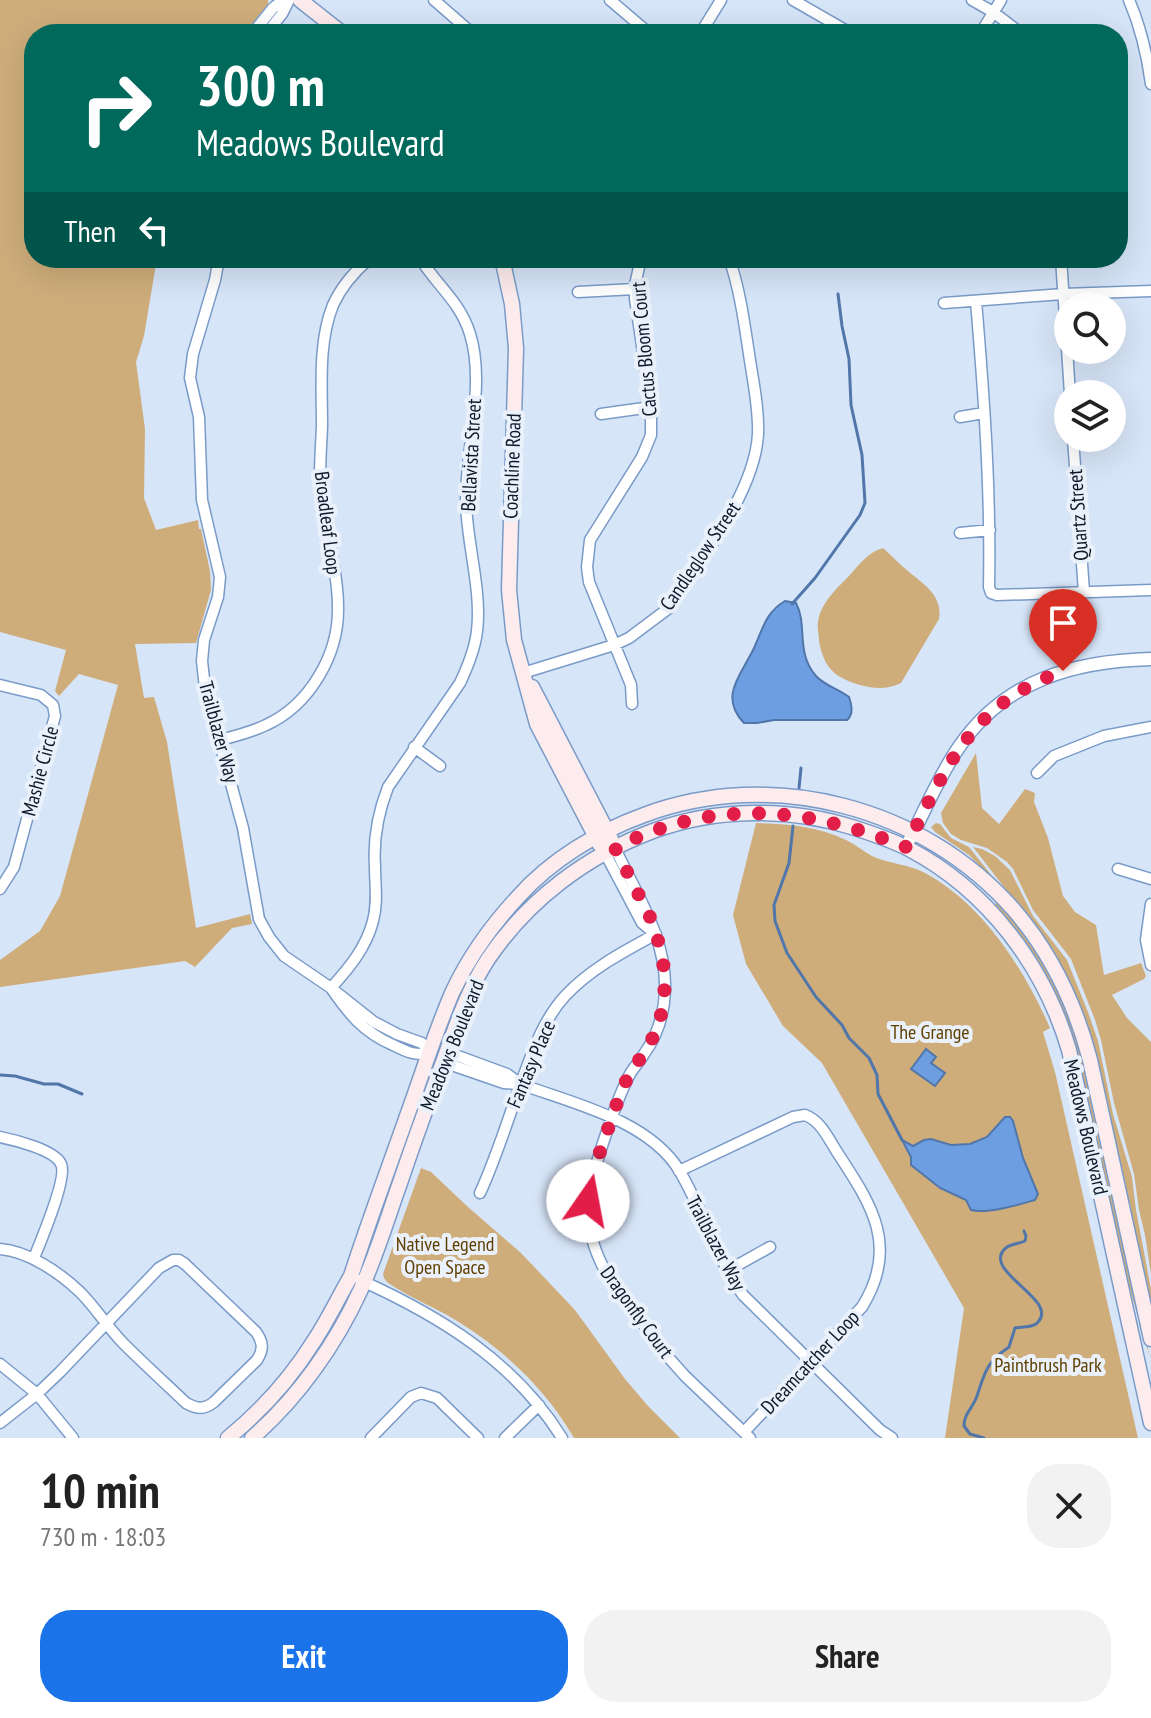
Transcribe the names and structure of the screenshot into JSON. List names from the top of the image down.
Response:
{
  "streets": {
    "main road": ["Coachline Road", "Meadows Boulevard"],
    "street": [
      "Cactus Bloom Court",
      "Bellavista Street",
      "Quartz Street",
      "Broadleaf Loop",
      "Candleglow Street",
      "Trailblazer Way",
      "Mashie Circle",
      "Fantasy Place",
      "Dragonfly Court",
      "Dreamcatcher Loop"
    ]
  },
  "crossings": [
    ["Cactus Bloom Court", "Candleglow Street"],
    ["Bellavista Street", "Trailblazer Way"],
    ["Coachline Road", "Candleglow Street"],
    ["Coachline Road", "Meadows Boulevard"],
    ["Coachline Road", "Dragonfly Court"],
    ["Broadleaf Loop", "Trailblazer Way"],
    ["Trailblazer Way", "Meadows Boulevard"],
    ["Trailblazer Way", "Fantasy Place"],
    ["Trailblazer Way", "Dragonfly Court"],
    ["Trailblazer Way", "Dreamcatcher Loop"],
    ["Meadows Boulevard", "Dragonfly Court"],
    ["Fantasy Place", "Dragonfly Court"],
    ["Dragonfly Court", "Dreamcatcher Loop"]
  ],
  "parks": ["The Grange", "Native Legend Open Space", "Paintbrush Park"],
  "page": {
    "turn": ["300 m", "Meadows Boulevard"],
    "then": "Then",
    "heading": ["10 min", "730 m · 18:03"],
    "buttons": ["Exit", "Share"]
  }
}
